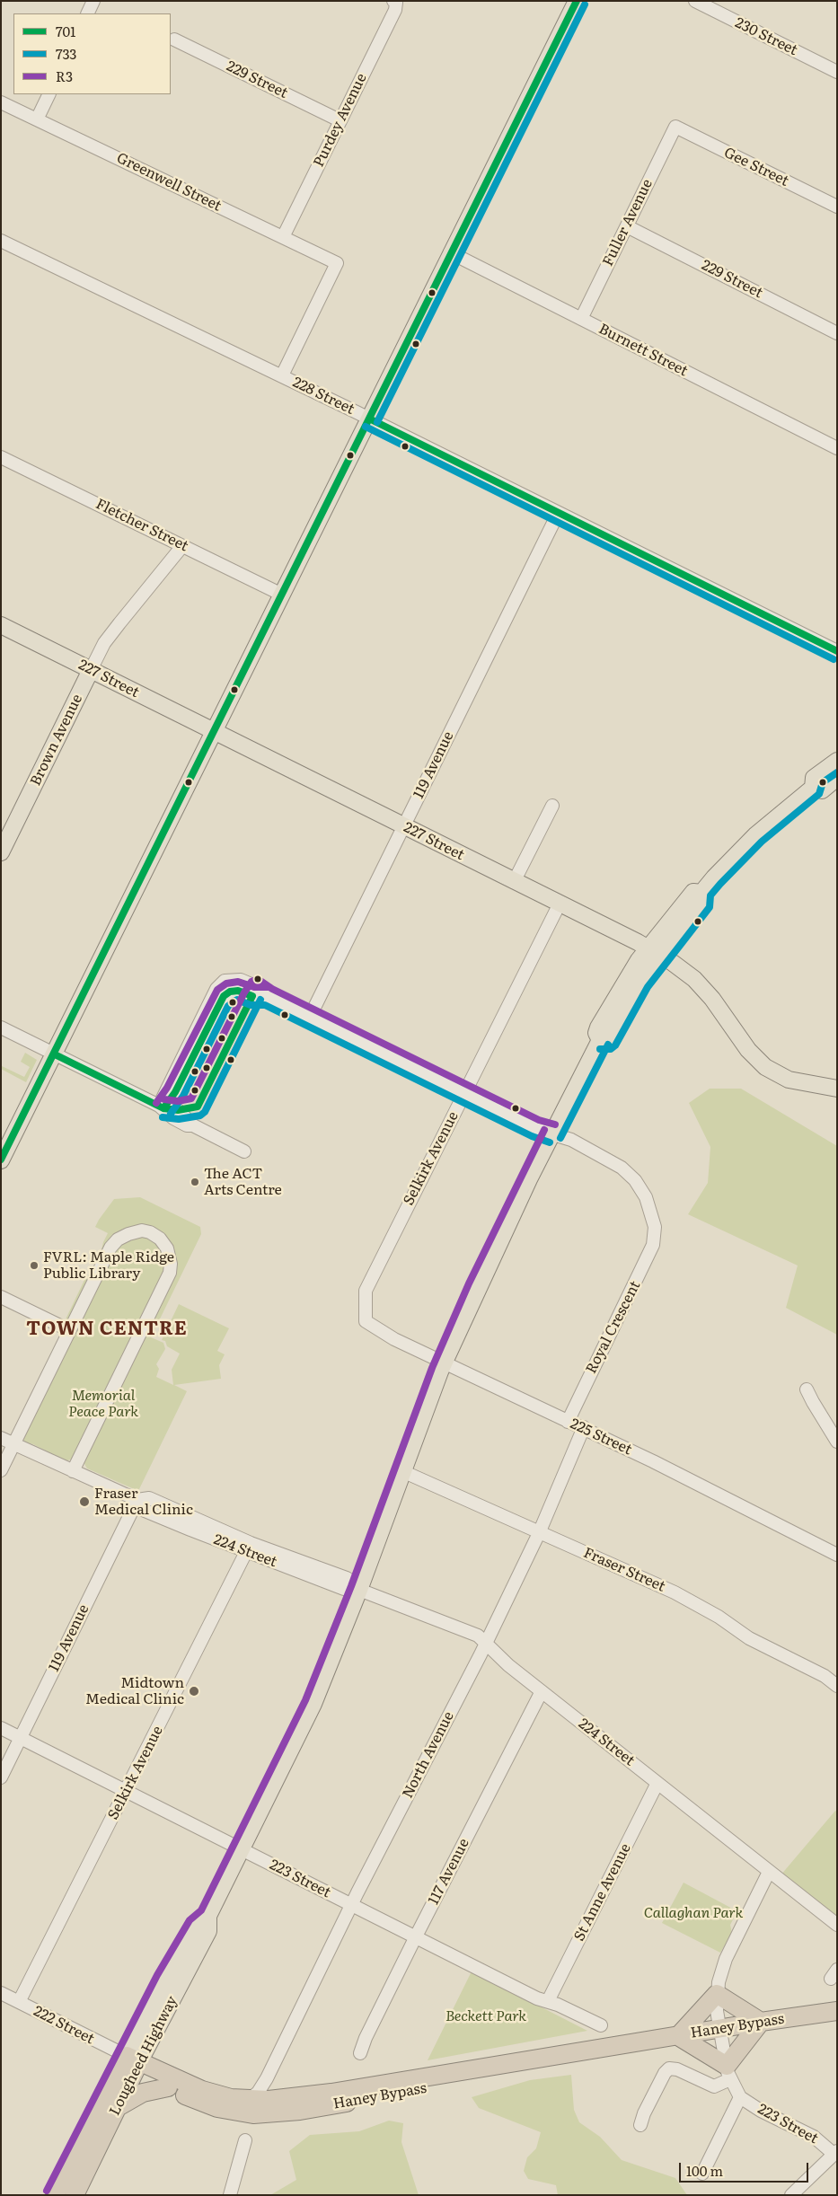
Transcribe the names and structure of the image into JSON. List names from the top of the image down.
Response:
{
  "streets": {
    "highway": ["Haney Bypass", "Lougheed Highway"],
    "main road": ["227 Street", "Brown Avenue"],
    "street": [
      "230 Street",
      "229 Street",
      "Purdey Avenue",
      "Gee Street",
      "Greenwell Street",
      "Fuller Avenue",
      "Burnett Street",
      "228 Street",
      "Fletcher Street",
      "119 Avenue",
      "Selkirk Avenue",
      "Royal Crescent",
      "225 Street",
      "224 Street",
      "Fraser Street",
      "North Avenue",
      "117 Avenue",
      "223 Street",
      "St Anne Avenue",
      "222 Street"
    ]
  },
  "crossings": [
    ["229 Street", "Purdey Avenue"],
    ["229 Street", "Fuller Avenue"],
    ["Purdey Avenue", "Greenwell Street"],
    ["Gee Street", "Fuller Avenue"],
    ["Greenwell Street", "228 Street"],
    ["Fuller Avenue", "Burnett Street"],
    ["228 Street", "119 Avenue"],
    ["Fletcher Street", "Brown Avenue"],
    ["227 Street", "Brown Avenue"],
    ["227 Street", "119 Avenue"],
    ["227 Street", "Selkirk Avenue"],
    ["227 Street", "Lougheed Highway"],
    ["119 Avenue", "224 Street"],
    ["119 Avenue", "223 Street"],
    ["Selkirk Avenue", "225 Street"],
    ["Selkirk Avenue", "224 Street"],
    ["Selkirk Avenue", "223 Street"],
    ["Selkirk Avenue", "222 Street"],
    ["Royal Crescent", "225 Street"],
    ["Royal Crescent", "Lougheed Highway"],
    ["225 Street", "North Avenue"],
    ["225 Street", "Lougheed Highway"],
    ["224 Street", "North Avenue"],
    ["224 Street", "117 Avenue"],
    ["224 Street", "St Anne Avenue"],
    ["224 Street", "Lougheed Highway"],
    ["Fraser Street", "North Avenue"],
    ["Fraser Street", "Lougheed Highway"],
    ["North Avenue", "223 Street"],
    ["North Avenue", "Haney Bypass"],
    ["117 Avenue", "223 Street"],
    ["223 Street", "St Anne Avenue"],
    ["223 Street", "Lougheed Highway"],
    ["222 Street", "Haney Bypass"],
    ["222 Street", "Lougheed Highway"],
    ["Haney Bypass", "Lougheed Highway"]
  ],
  "districts": ["TOWN CENTRE"],
  "parks": ["Memorial Peace Park", "Callaghan Park", "Beckett Park"],
  "places": [
    "The ACT Arts Centre",
    "FVRL: Maple Ridge Public Library",
    "Fraser Medical Clinic",
    "Midtown Medical Clinic"
  ],
  "lines": ["transit line 701", "transit line 733", "transit line R3"],
  "legend": ["701", "733", "R3"],
  "scale_bar": "100 m"
}
